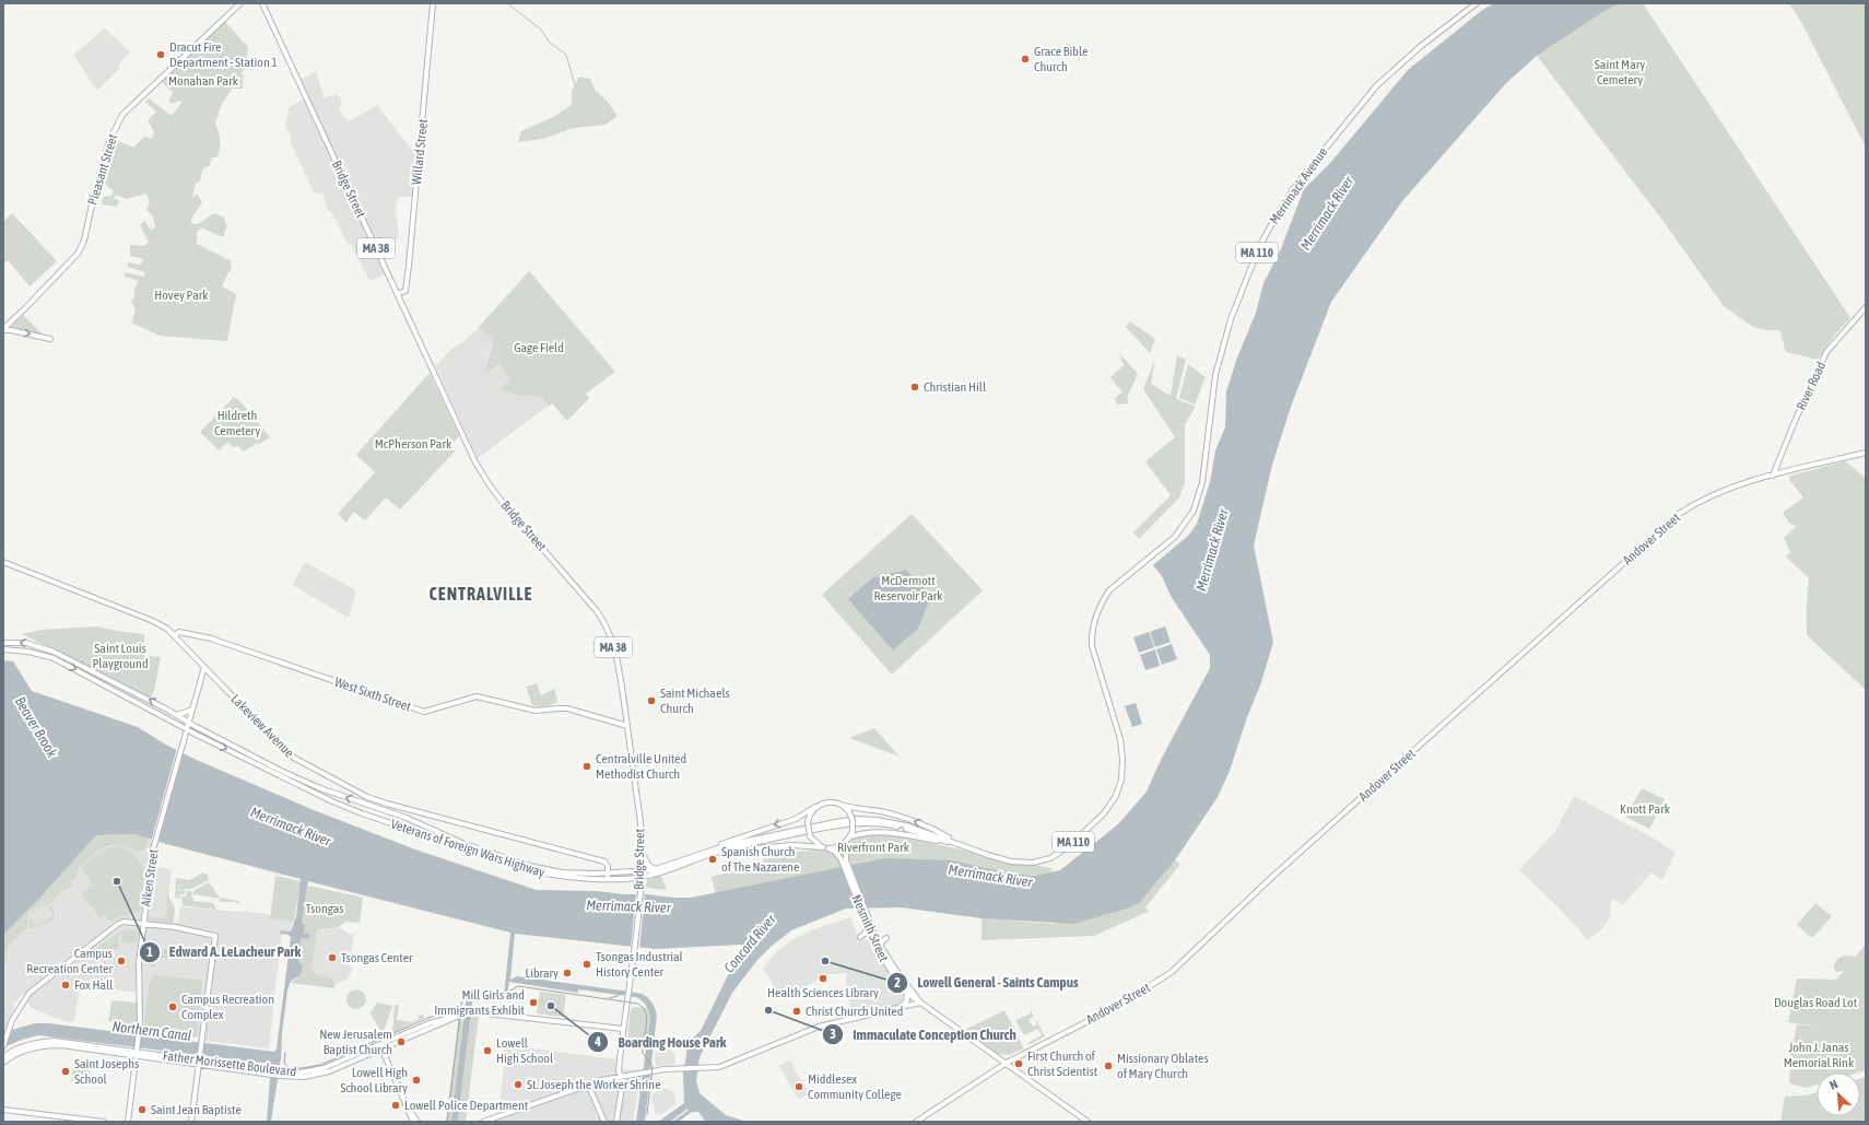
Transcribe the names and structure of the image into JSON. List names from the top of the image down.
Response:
{
  "streets": {
    "main road": [
      "Willard Street",
      "Pleasant Street",
      "Merrimack Avenue",
      "Bridge Street",
      "MA 38",
      "MA 110",
      "River Road",
      "Andover Street",
      "West Sixth Street",
      "Lakeview Avenue",
      "Veterans of Foreign Wars Highway",
      "Aiken Street",
      "Nesmith Street",
      "Father Morissette Boulevard"
    ]
  },
  "crossings": [
    ["Willard Street", "Bridge Street"],
    ["Merrimack Avenue", "Veterans of Foreign Wars Highway"],
    ["Bridge Street", "West Sixth Street"],
    ["Bridge Street", "Veterans of Foreign Wars Highway"],
    ["Bridge Street", "Father Morissette Boulevard"],
    ["MA 110", "Veterans of Foreign Wars Highway"],
    ["MA 110", "Nesmith Street"],
    ["River Road", "Andover Street"],
    ["Andover Street", "Nesmith Street"],
    ["West Sixth Street", "Lakeview Avenue"],
    ["Lakeview Avenue", "Veterans of Foreign Wars Highway"],
    ["Lakeview Avenue", "Aiken Street"],
    ["Veterans of Foreign Wars Highway", "Aiken Street"],
    ["Aiken Street", "Father Morissette Boulevard"]
  ],
  "districts": ["CENTRALVILLE"],
  "water": [
    "Merrimack River",
    "Beaver Brook",
    "Concord River",
    "Northern Canal"
  ],
  "parks": [
    "Saint Mary Cemetery",
    "Monahan Park",
    "Hovey Park",
    "Gage Field",
    "Hildreth Cemetery",
    "McPherson Park",
    "McDermott Reservoir Park",
    "Saint Louis Playground",
    "Knott Park",
    "Riverfront Park",
    "Tsongas",
    "Douglas Road Lot",
    "John J. Janas Memorial Rink"
  ],
  "places": [
    "Dracut Fire Department - Station 1",
    "Grace Bible Church",
    "Christian Hill",
    "Saint Michaels Church",
    "Centralville United Methodist Church",
    "Spanish Church of The Nazarene",
    "Edward A. LeLacheur Park",
    "Tsongas Center",
    "Campus Recreation Center",
    "Lowell General - Saints Campus",
    "Tsongas Industrial History Center",
    "Library",
    "Health Sciences Library",
    "Fox Hall",
    "Mill Girls and Immigrants Exhibit",
    "Boarding House Park",
    "Campus Recreation Complex",
    "Immaculate Conception Church",
    "Christ Church United",
    "New Jerusalem Baptist Church",
    "Lowell High School",
    "First Church of Christ Scientist",
    "Missionary Oblates of Mary Church",
    "Saint Josephs School",
    "Lowell High School Library",
    "St. Joseph the Worker Shrine",
    "Middlesex Community College",
    "Lowell Police Department",
    "Saint Jean Baptiste"
  ],
  "north": "top left"
}
